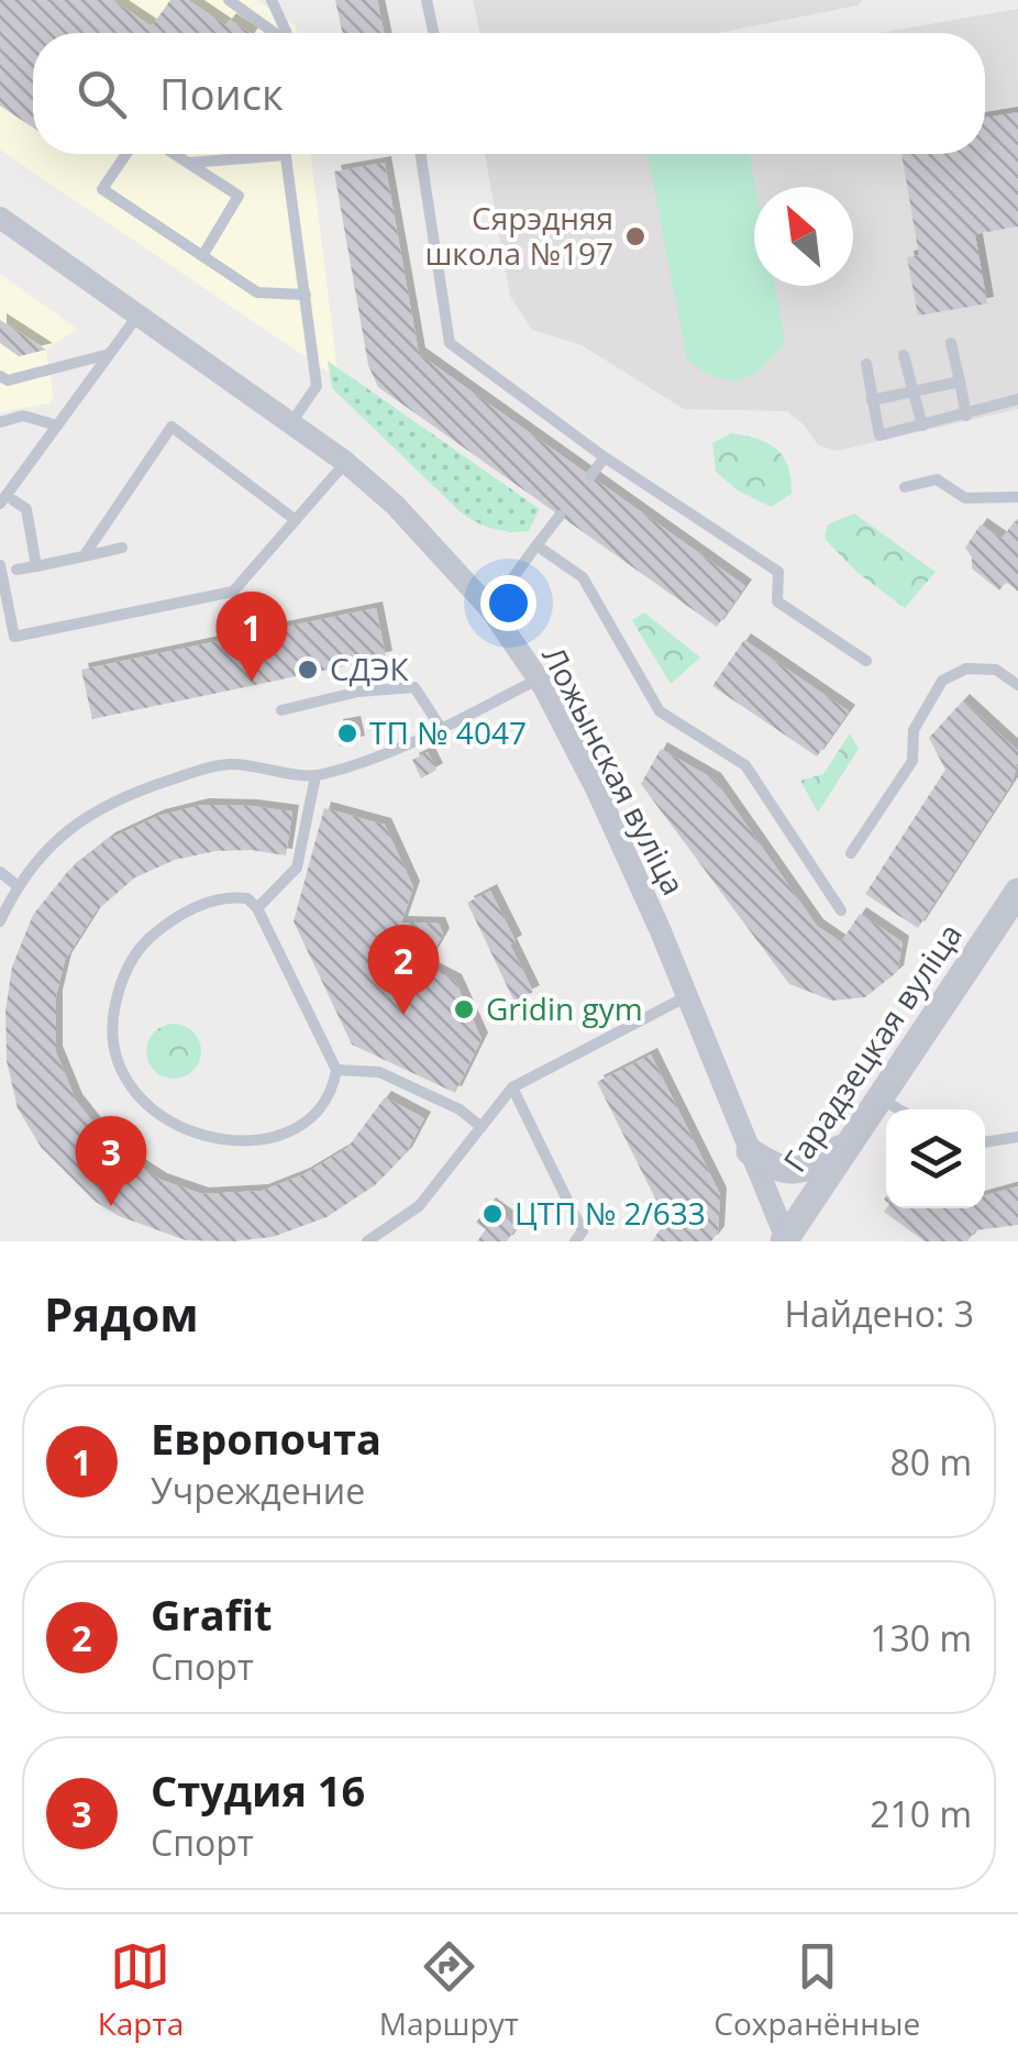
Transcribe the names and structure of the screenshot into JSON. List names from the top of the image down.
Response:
{
  "streets": {
    "street": ["Ложынская вуліца", "Гарадзецкая вуліца"]
  },
  "crossings": [
    ["Ложынская вуліца", "Гарадзецкая вуліца"]
  ],
  "places": [
    "Сярэдняя школа №197",
    "СДЭК",
    "ТП № 4047",
    "Gridin gym",
    "ЦТП № 2/633"
  ],
  "north": "top left",
  "page": {
    "search": "Поиск",
    "pins": ["1", "2", "3"],
    "heading": ["Рядом", "Найдено: 3"],
    "list": [
      {
        "mark": "1",
        "name": "Европочта",
        "note": "Учреждение",
        "value": "80 m"
      },
      {
        "mark": "2",
        "name": "Grafit",
        "note": "Спорт",
        "value": "130 m"
      },
      {
        "mark": "3",
        "name": "Студия 16",
        "note": "Спорт",
        "value": "210 m"
      }
    ],
    "nav": ["Карта", "Маршрут", "Сохранённые"]
  }
}
